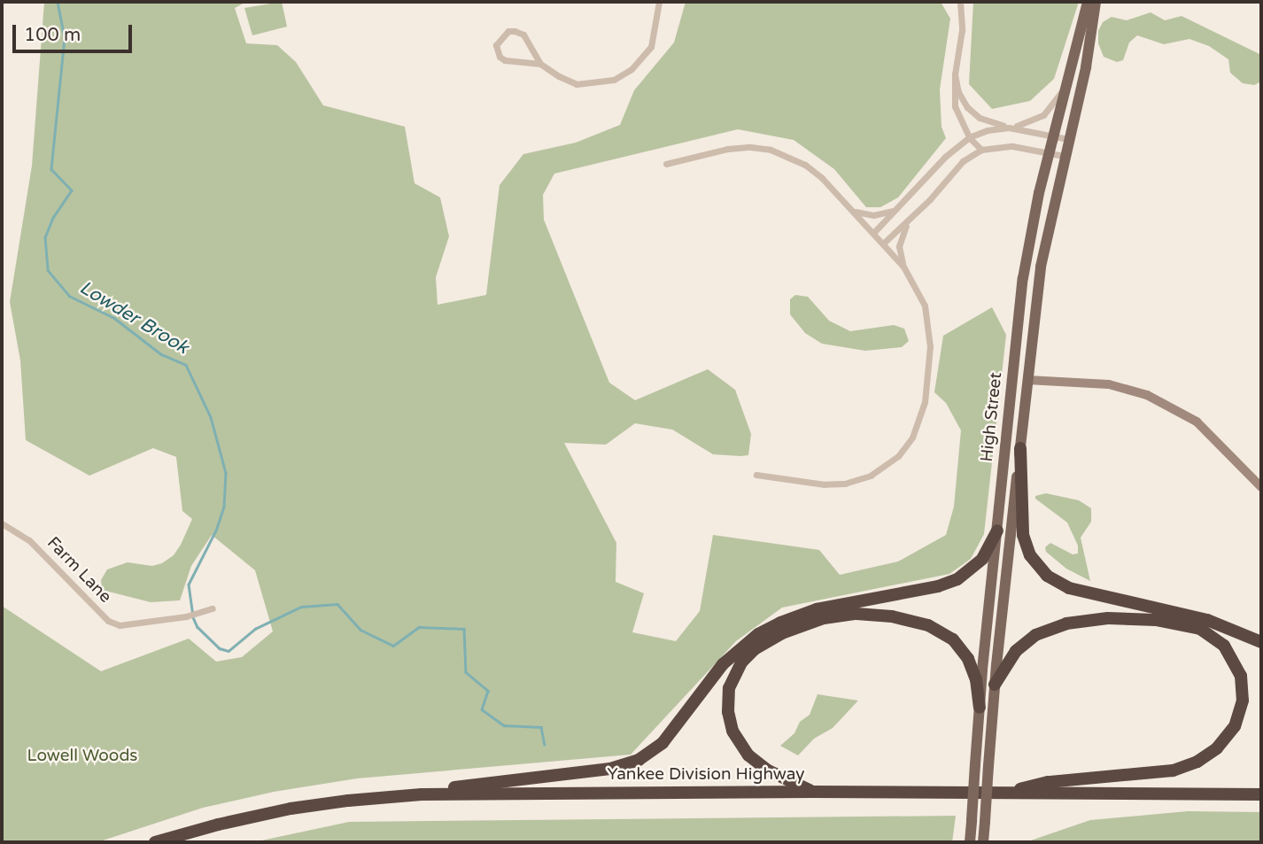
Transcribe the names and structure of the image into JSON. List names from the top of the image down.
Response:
{
  "streets": {
    "highway": ["Yankee Division Highway"],
    "main road": ["High Street"],
    "street": ["Farm Lane"]
  },
  "water": ["Lowder Brook"],
  "parks": ["Lowell Woods"],
  "scale_bar": "100 m"
}
